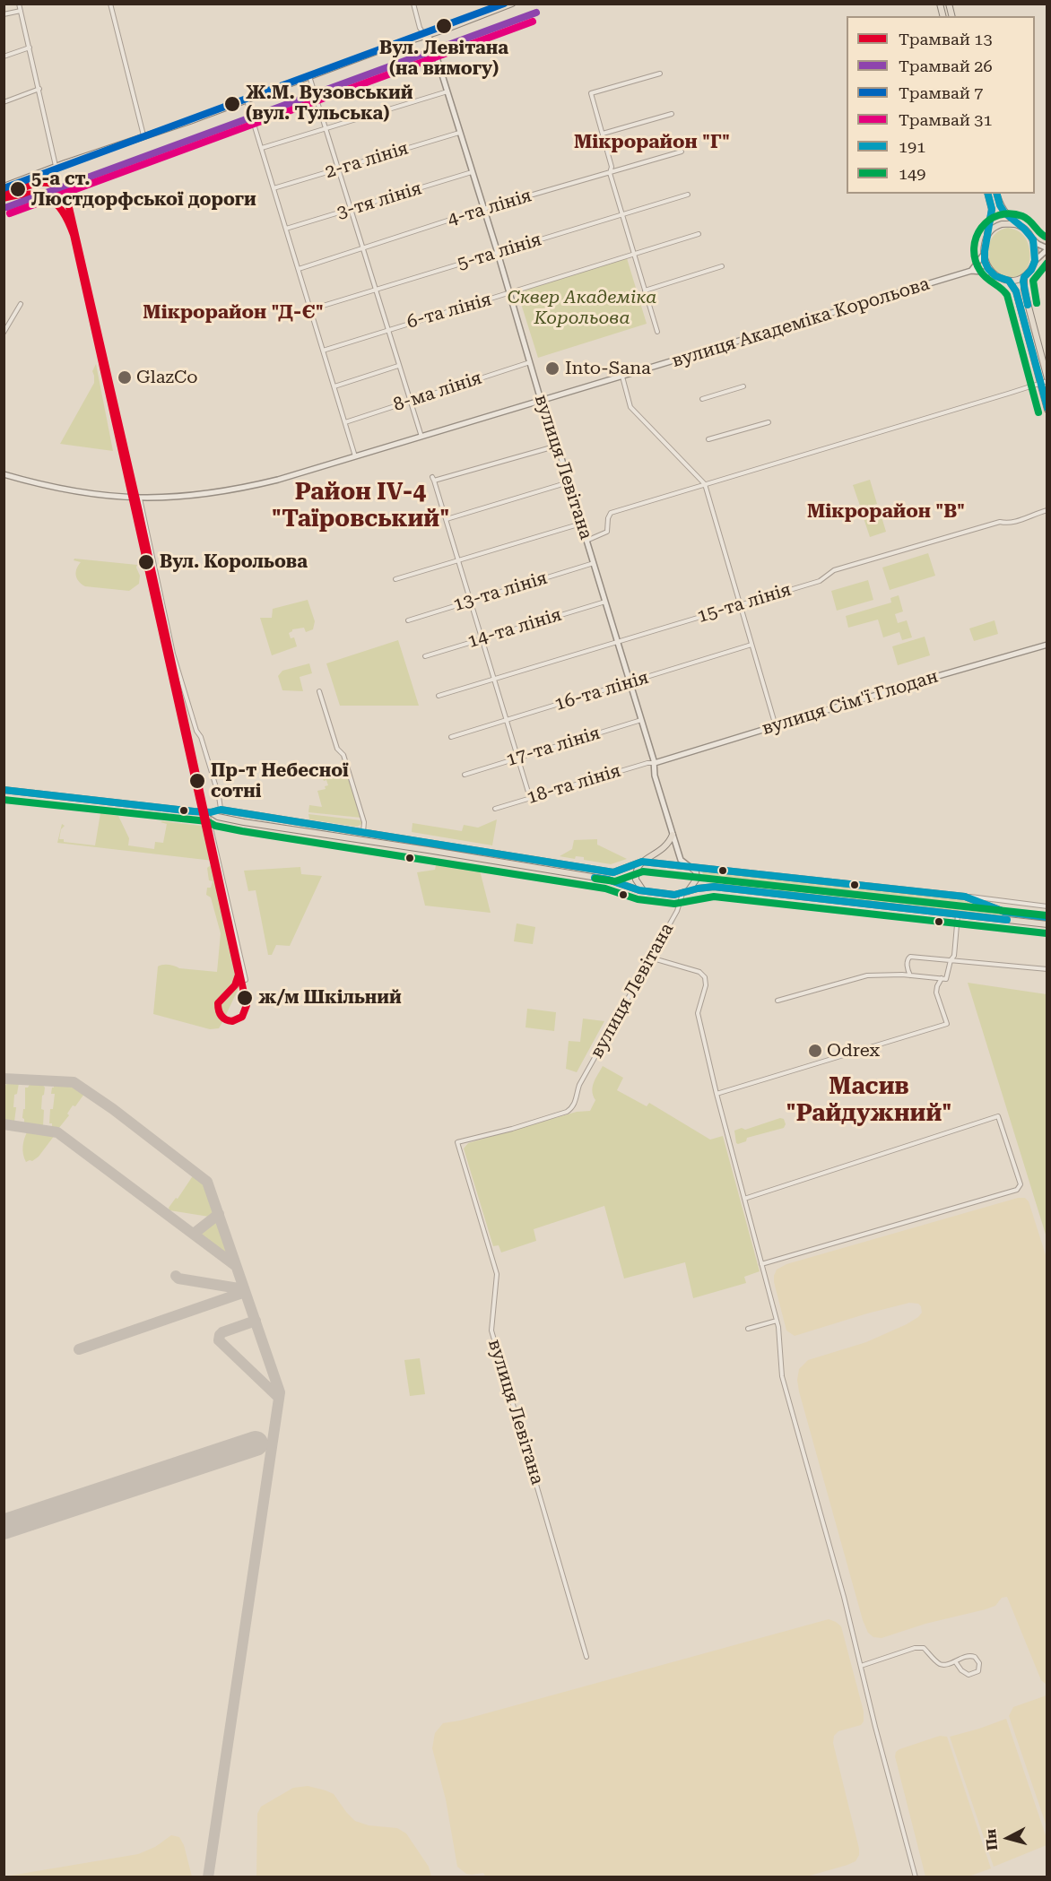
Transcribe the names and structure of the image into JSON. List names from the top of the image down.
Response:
{
  "streets": {
    "main road": ["вулиця Академіка Корольова", "вулиця Левітана", "вулиця Сім'ї Глодан"],
    "street": [
      "2-га лінія",
      "3-тя лінія",
      "4-та лінія",
      "5-та лінія",
      "6-та лінія",
      "8-ма лінія",
      "13-та лінія",
      "15-та лінія",
      "14-та лінія",
      "16-та лінія",
      "17-та лінія",
      "18-та лінія"
    ]
  },
  "crossings": [
    ["2-га лінія", "вулиця Левітана"],
    ["3-тя лінія", "вулиця Левітана"],
    ["4-та лінія", "вулиця Левітана"],
    ["5-та лінія", "вулиця Левітана"],
    ["6-та лінія", "вулиця Левітана"],
    ["вулиця Академіка Корольова", "вулиця Левітана"],
    ["8-ма лінія", "вулиця Левітана"],
    ["вулиця Левітана", "13-та лінія"],
    ["вулиця Левітана", "15-та лінія"],
    ["вулиця Левітана", "14-та лінія"],
    ["вулиця Левітана", "16-та лінія"],
    ["вулиця Левітана", "вулиця Сім'ї Глодан"],
    ["вулиця Левітана", "17-та лінія"],
    ["вулиця Левітана", "18-та лінія"],
    ["вулиця Сім'ї Глодан", "18-та лінія"]
  ],
  "districts": [
    "Мікрорайон \"Г\"",
    "Мікрорайон \"Д-Є\"",
    "Район IV-4 \"Таїровський\"",
    "Мікрорайон \"В\"",
    "Масив \"Райдужний\""
  ],
  "parks": ["Сквер Академіка Корольова"],
  "places": [
    "Вул. Левітана (на вимогу)",
    "Ж.М. Вузовський (вул. Тульська)",
    "5-а ст. Люстдорфської дороги",
    "Into-Sana",
    "GlazCo",
    "Вул. Корольова",
    "Пр-т Небесної сотні",
    "ж/м Шкільний",
    "Odrex"
  ],
  "lines": [
    "tram line 7",
    "tram line 26",
    "tram line 31",
    "tram line 13",
    "transit line 191",
    "transit line 149"
  ],
  "legend": [
    "Трамвай 13",
    "Трамвай 26",
    "Трамвай 7",
    "Трамвай 31",
    "191",
    "149"
  ],
  "north": "left"
}
